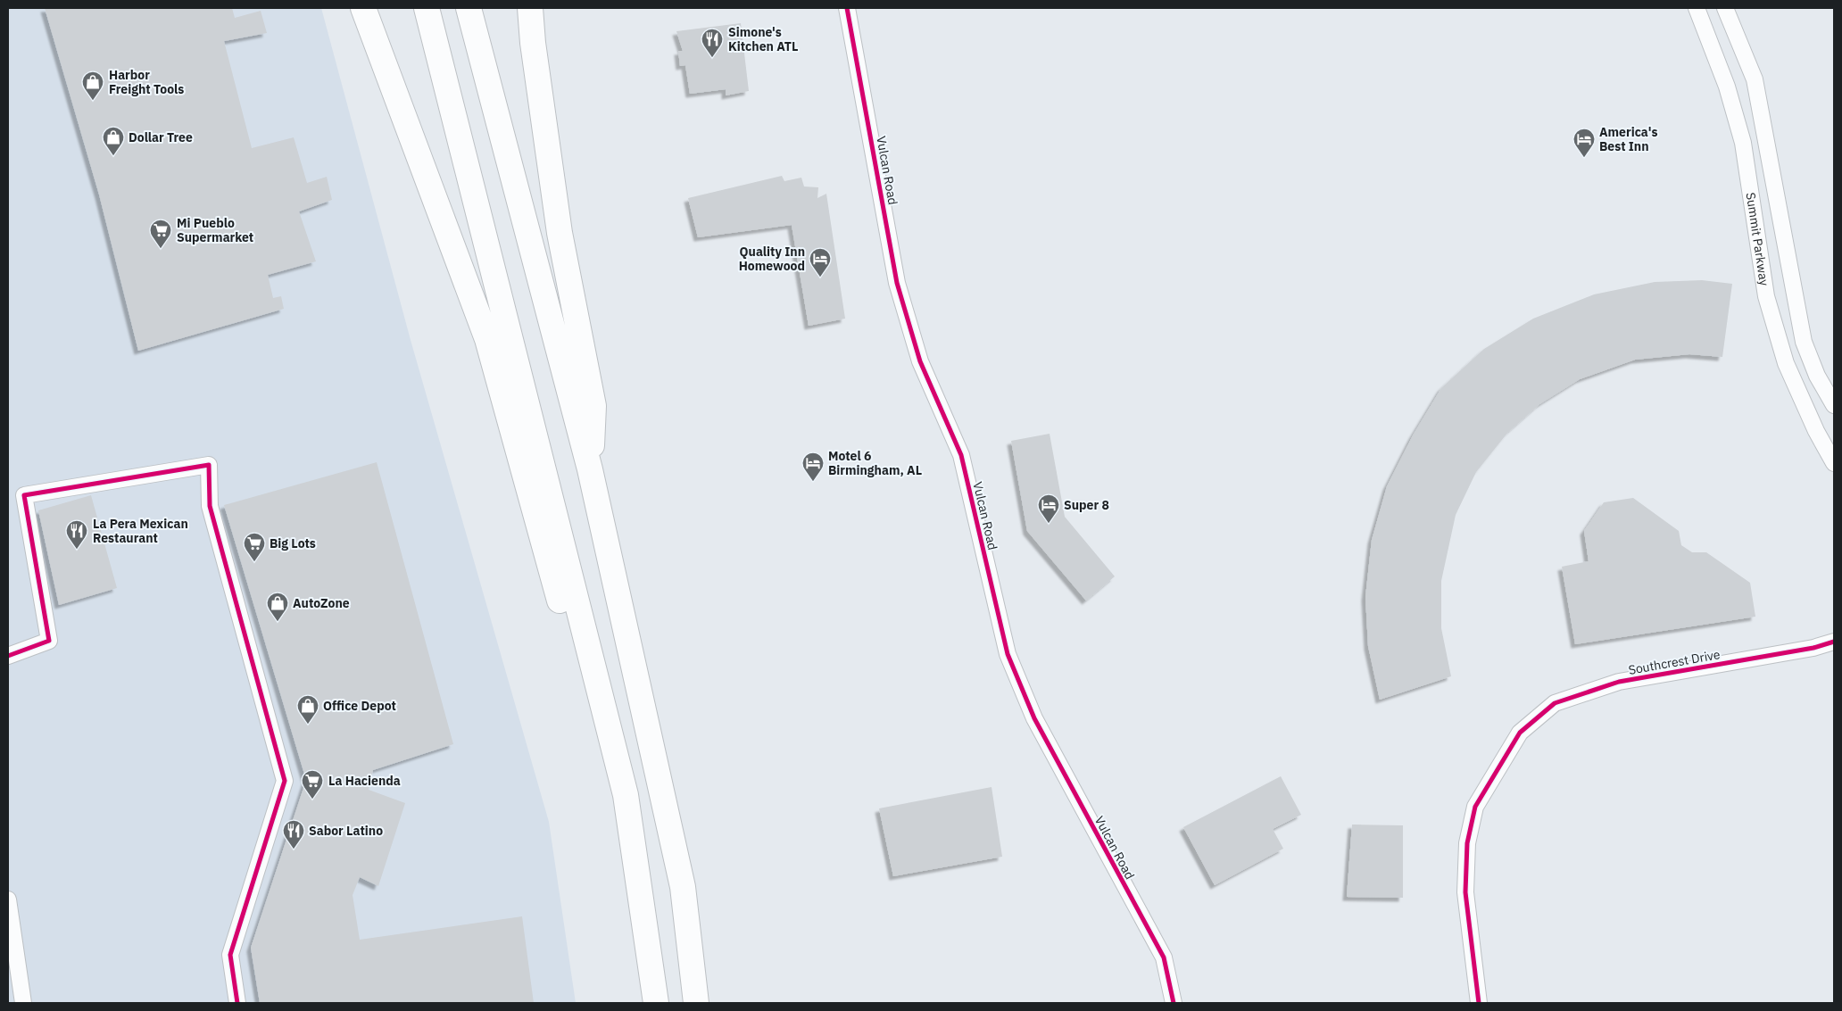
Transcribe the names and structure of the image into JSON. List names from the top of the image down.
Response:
{
  "streets": {
    "street": ["Vulcan Road", "Summit Parkway", "Southcrest Drive"]
  },
  "places": {
    "restaurant": ["Simone's Kitchen ATL", "La Pera Mexican Restaurant", "Sabor Latino"],
    "shop": [
      "Harbor Freight Tools",
      "Dollar Tree",
      "AutoZone",
      "Office Depot"
    ],
    "hotel": [
      "America's Best Inn",
      "Quality Inn Homewood",
      "Motel 6 Birmingham, AL",
      "Super 8"
    ],
    "supermarket": ["Mi Pueblo Supermarket", "Big Lots", "La Hacienda"]
  }
}
